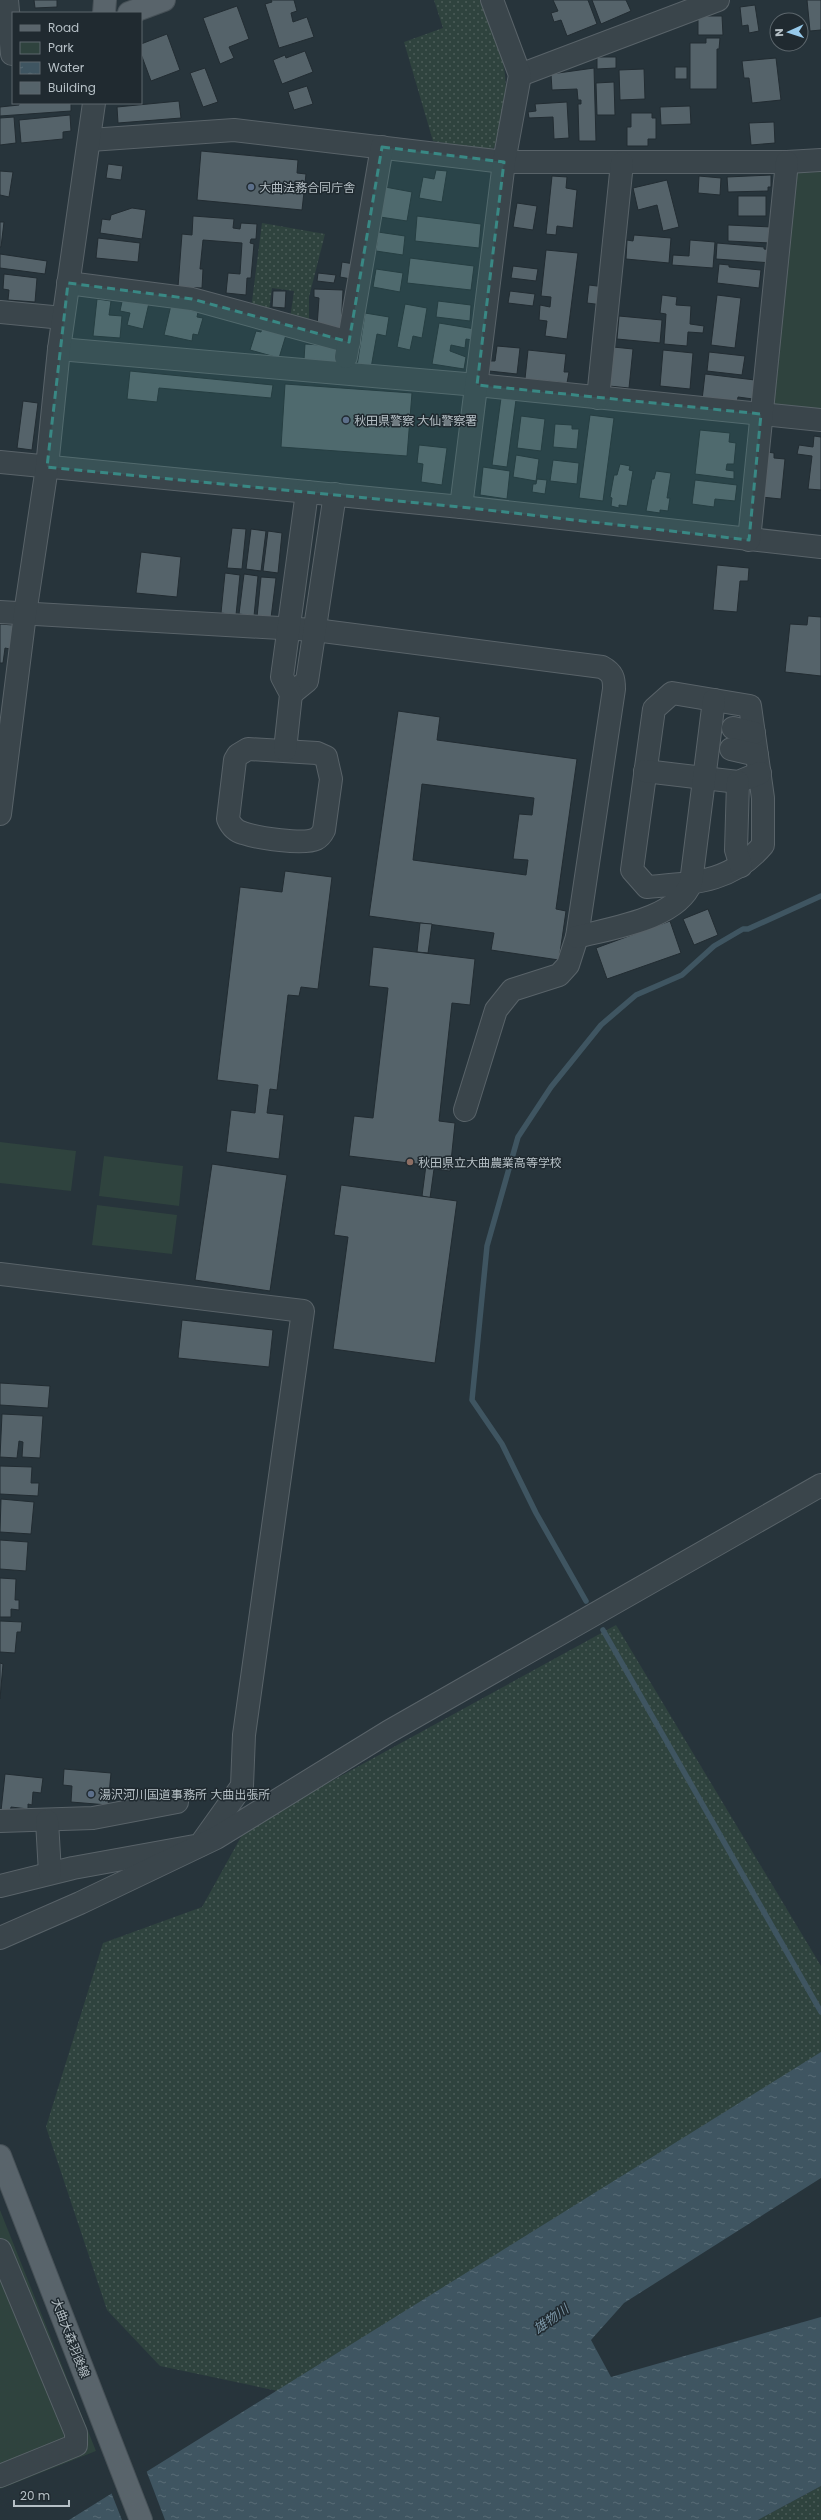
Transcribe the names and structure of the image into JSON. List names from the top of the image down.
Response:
{
  "streets": {
    "main road": ["大曲大森羽後線"]
  },
  "water": ["雄物川"],
  "places": [
    "大曲法務合同庁舎",
    "秋田県警察 大仙警察署",
    "秋田県立大曲農業高等学校",
    "湯沢河川国道事務所 大曲出張所"
  ],
  "legend": [
    "Road",
    "Park",
    "Water",
    "Building"
  ],
  "scale_bar": "20 m",
  "north": "left"
}
